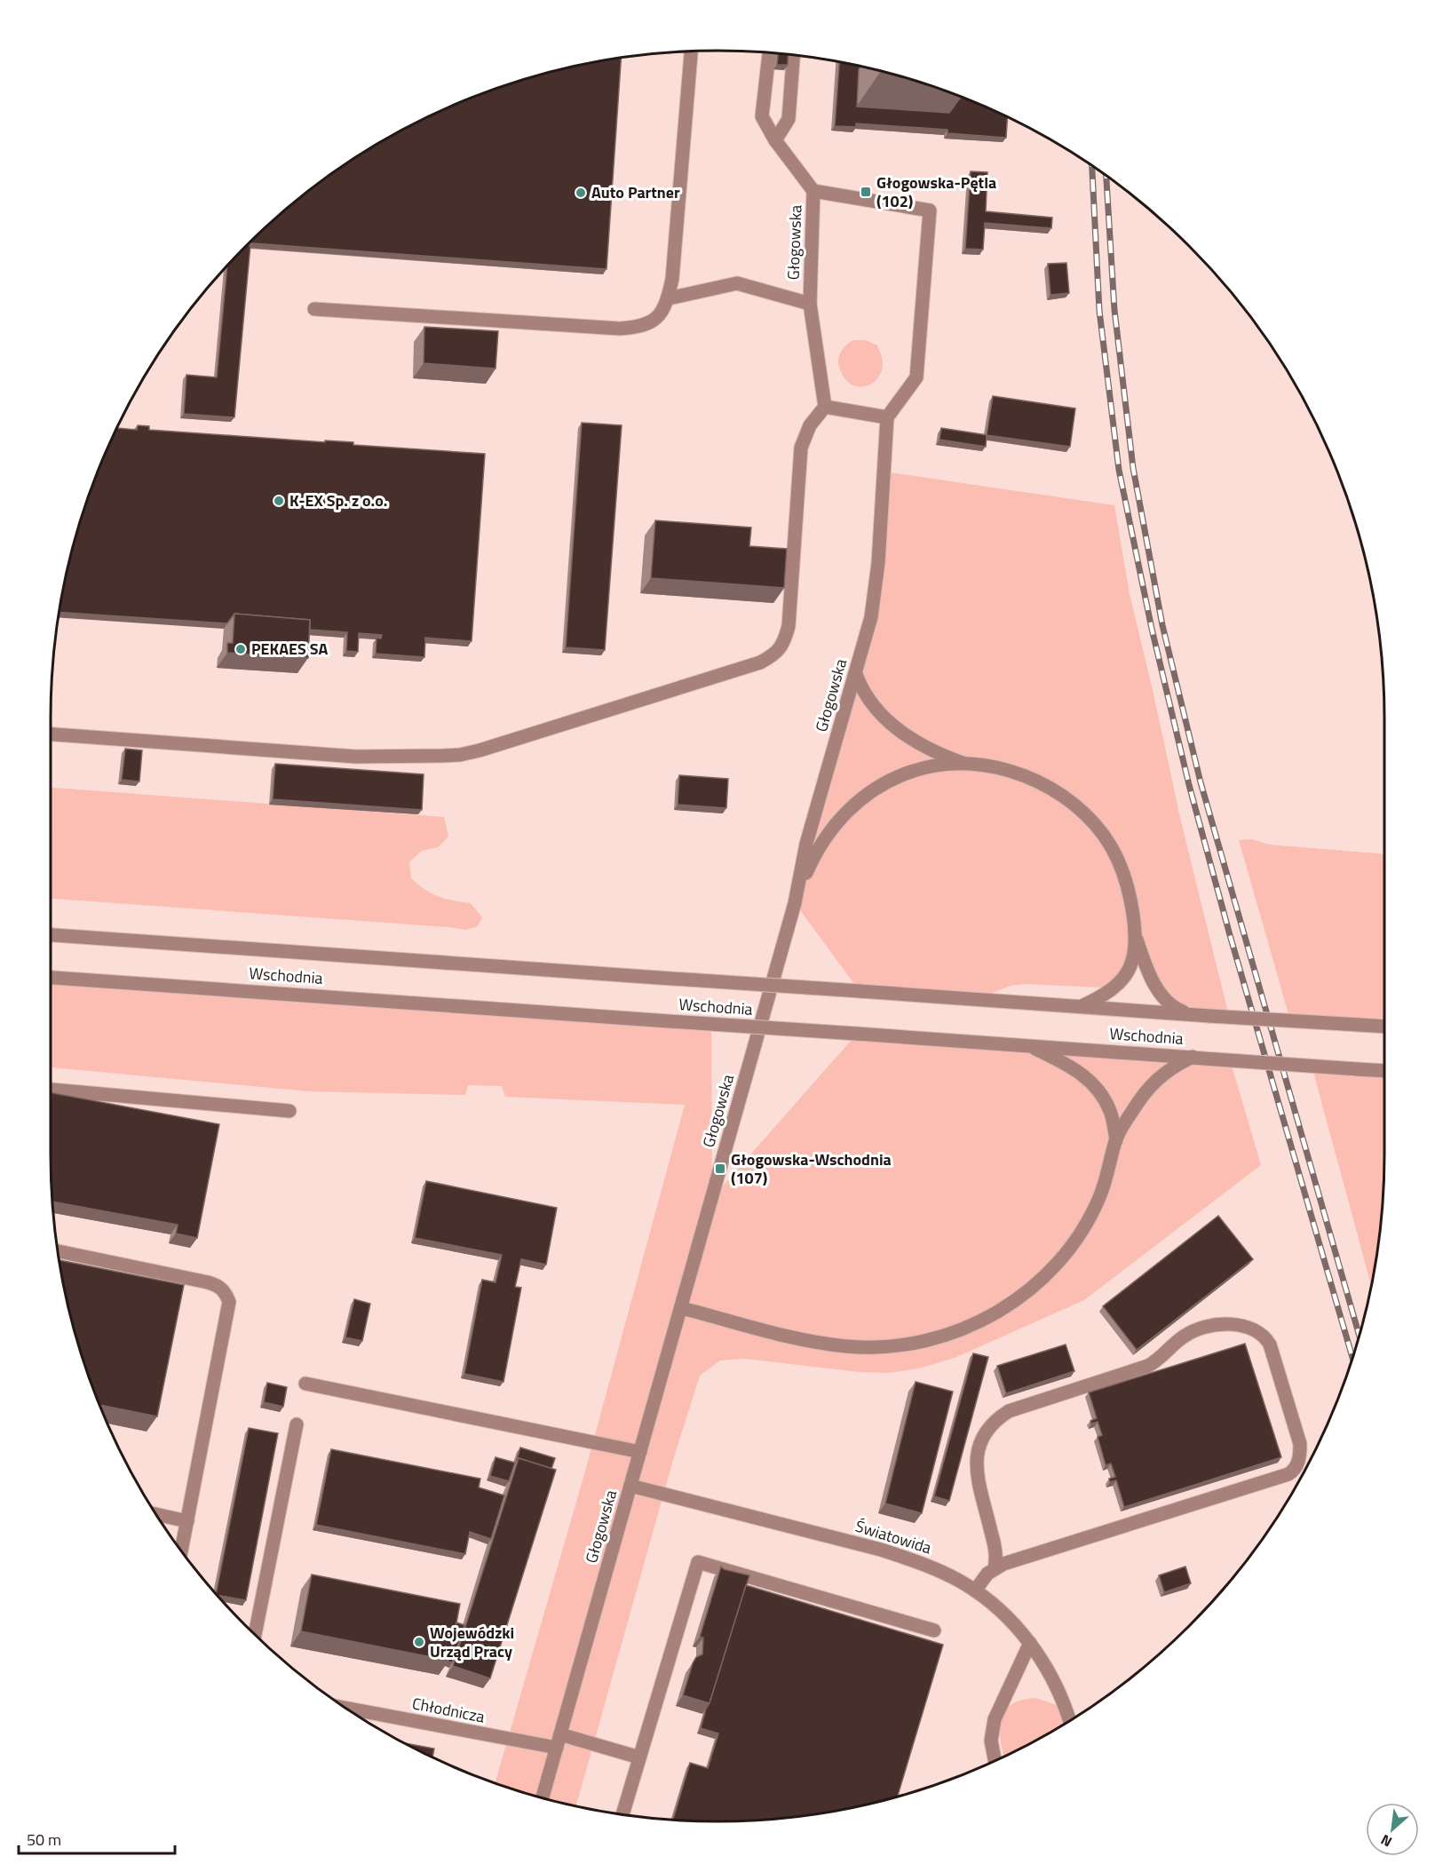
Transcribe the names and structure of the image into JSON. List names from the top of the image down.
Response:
{
  "streets": {
    "street": [
      "Głogowska",
      "Wschodnia",
      "Światowida",
      "Chłodnicza"
    ]
  },
  "crossings": [
    ["Głogowska", "Światowida"],
    ["Głogowska", "Chłodnicza"]
  ],
  "places": {
    "transit": ["Głogowska-Pętla (102)", "Głogowska-Wschodnia (107)"],
    "other": [
      "Auto Partner",
      "K-EX Sp. z o.o.",
      "PEKAES SA",
      "Wojewódzki Urząd Pracy"
    ]
  },
  "scale_bar": "50 m",
  "north": "bottom left"
}
